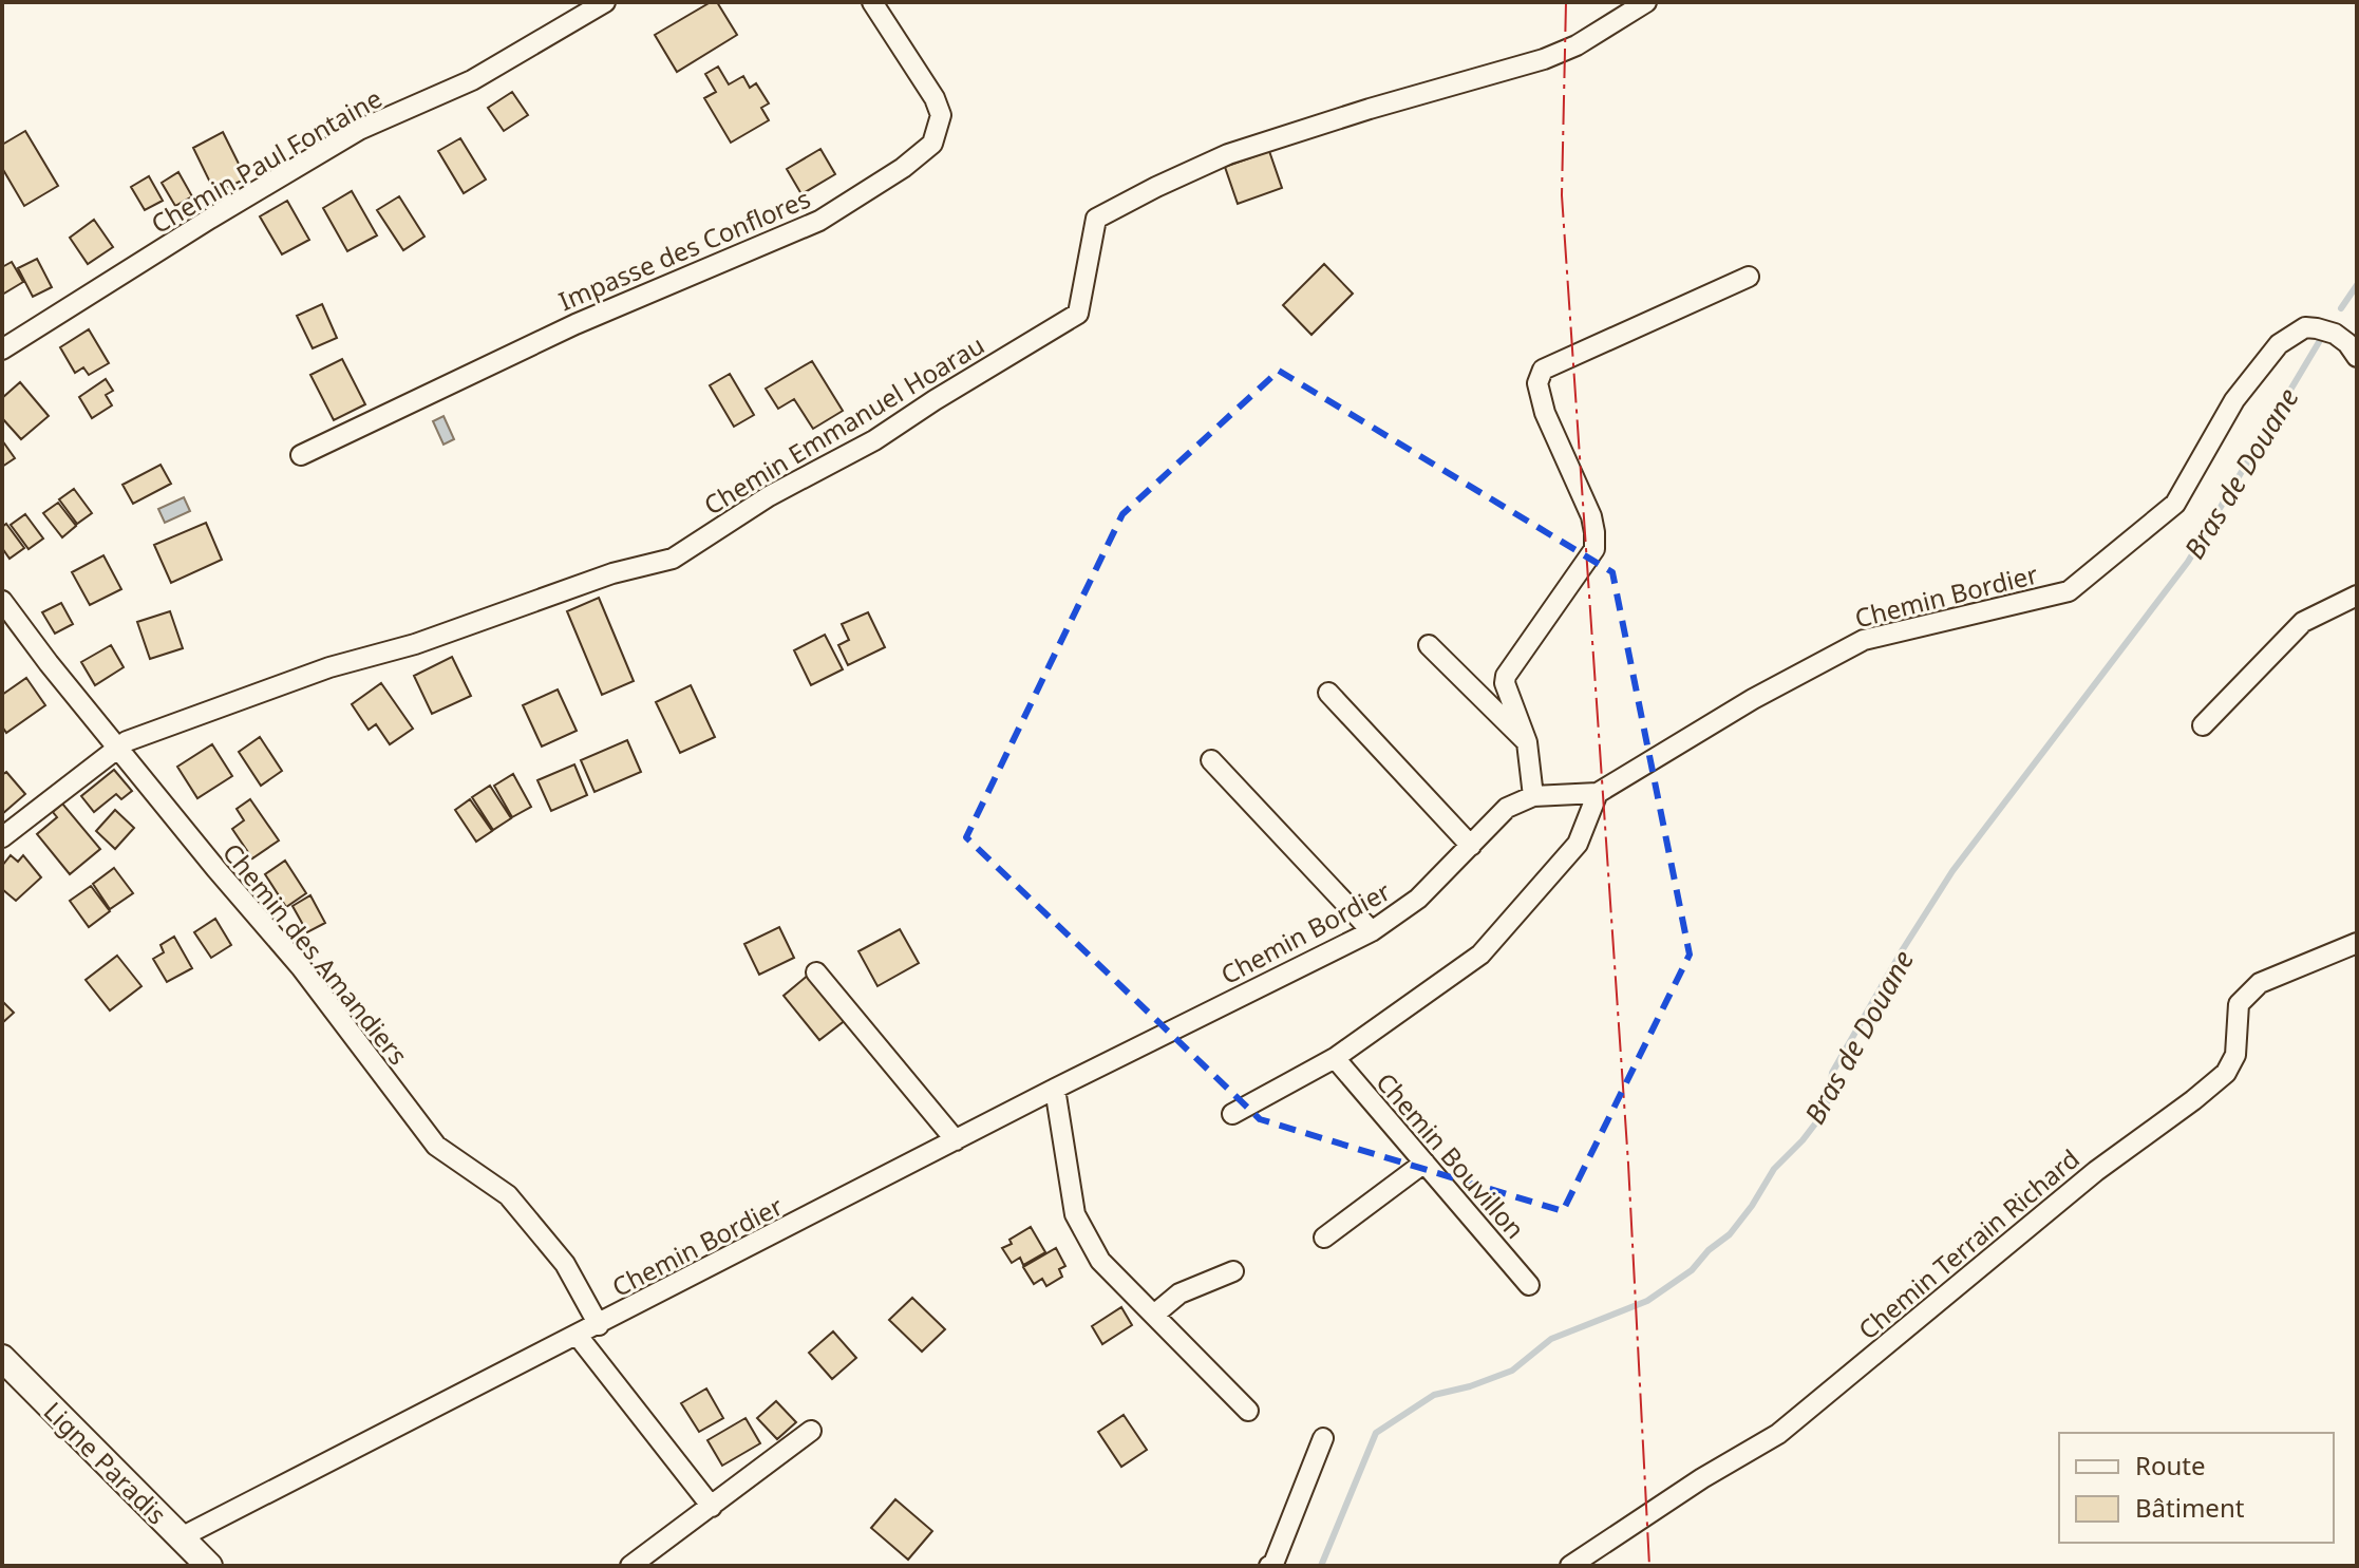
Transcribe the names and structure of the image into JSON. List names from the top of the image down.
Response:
{
  "streets": {
    "main road": ["Ligne Paradis"],
    "street": [
      "Chemin Paul Fontaine",
      "Impasse des Conflores",
      "Chemin Emmanuel Hoarau",
      "Chemin Bordier",
      "Chemin des Amandiers",
      "Chemin Bouvillon",
      "Chemin Terrain Richard"
    ]
  },
  "crossings": [
    ["Chemin Emmanuel Hoarau", "Chemin des Amandiers"],
    ["Chemin Bordier", "Chemin des Amandiers"],
    ["Chemin Bordier", "Ligne Paradis"]
  ],
  "water": ["Bras de Douane"],
  "legend": ["Route", "Bâtiment"]
}
